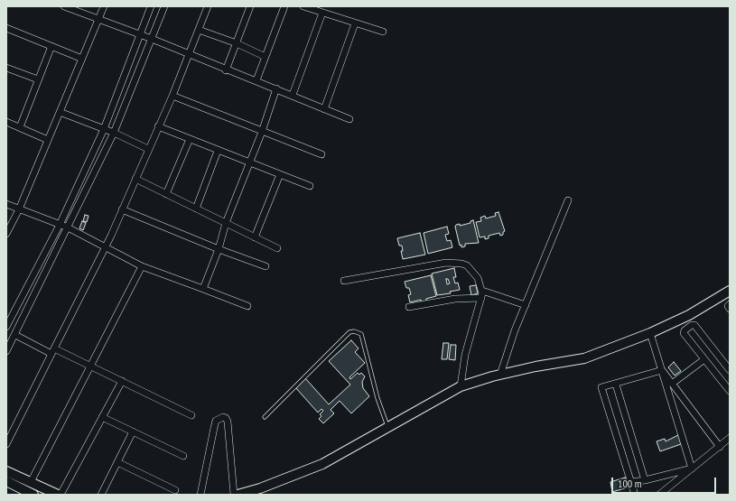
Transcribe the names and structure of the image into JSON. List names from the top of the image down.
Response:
{
  "scale_bar": "100 m"
}
